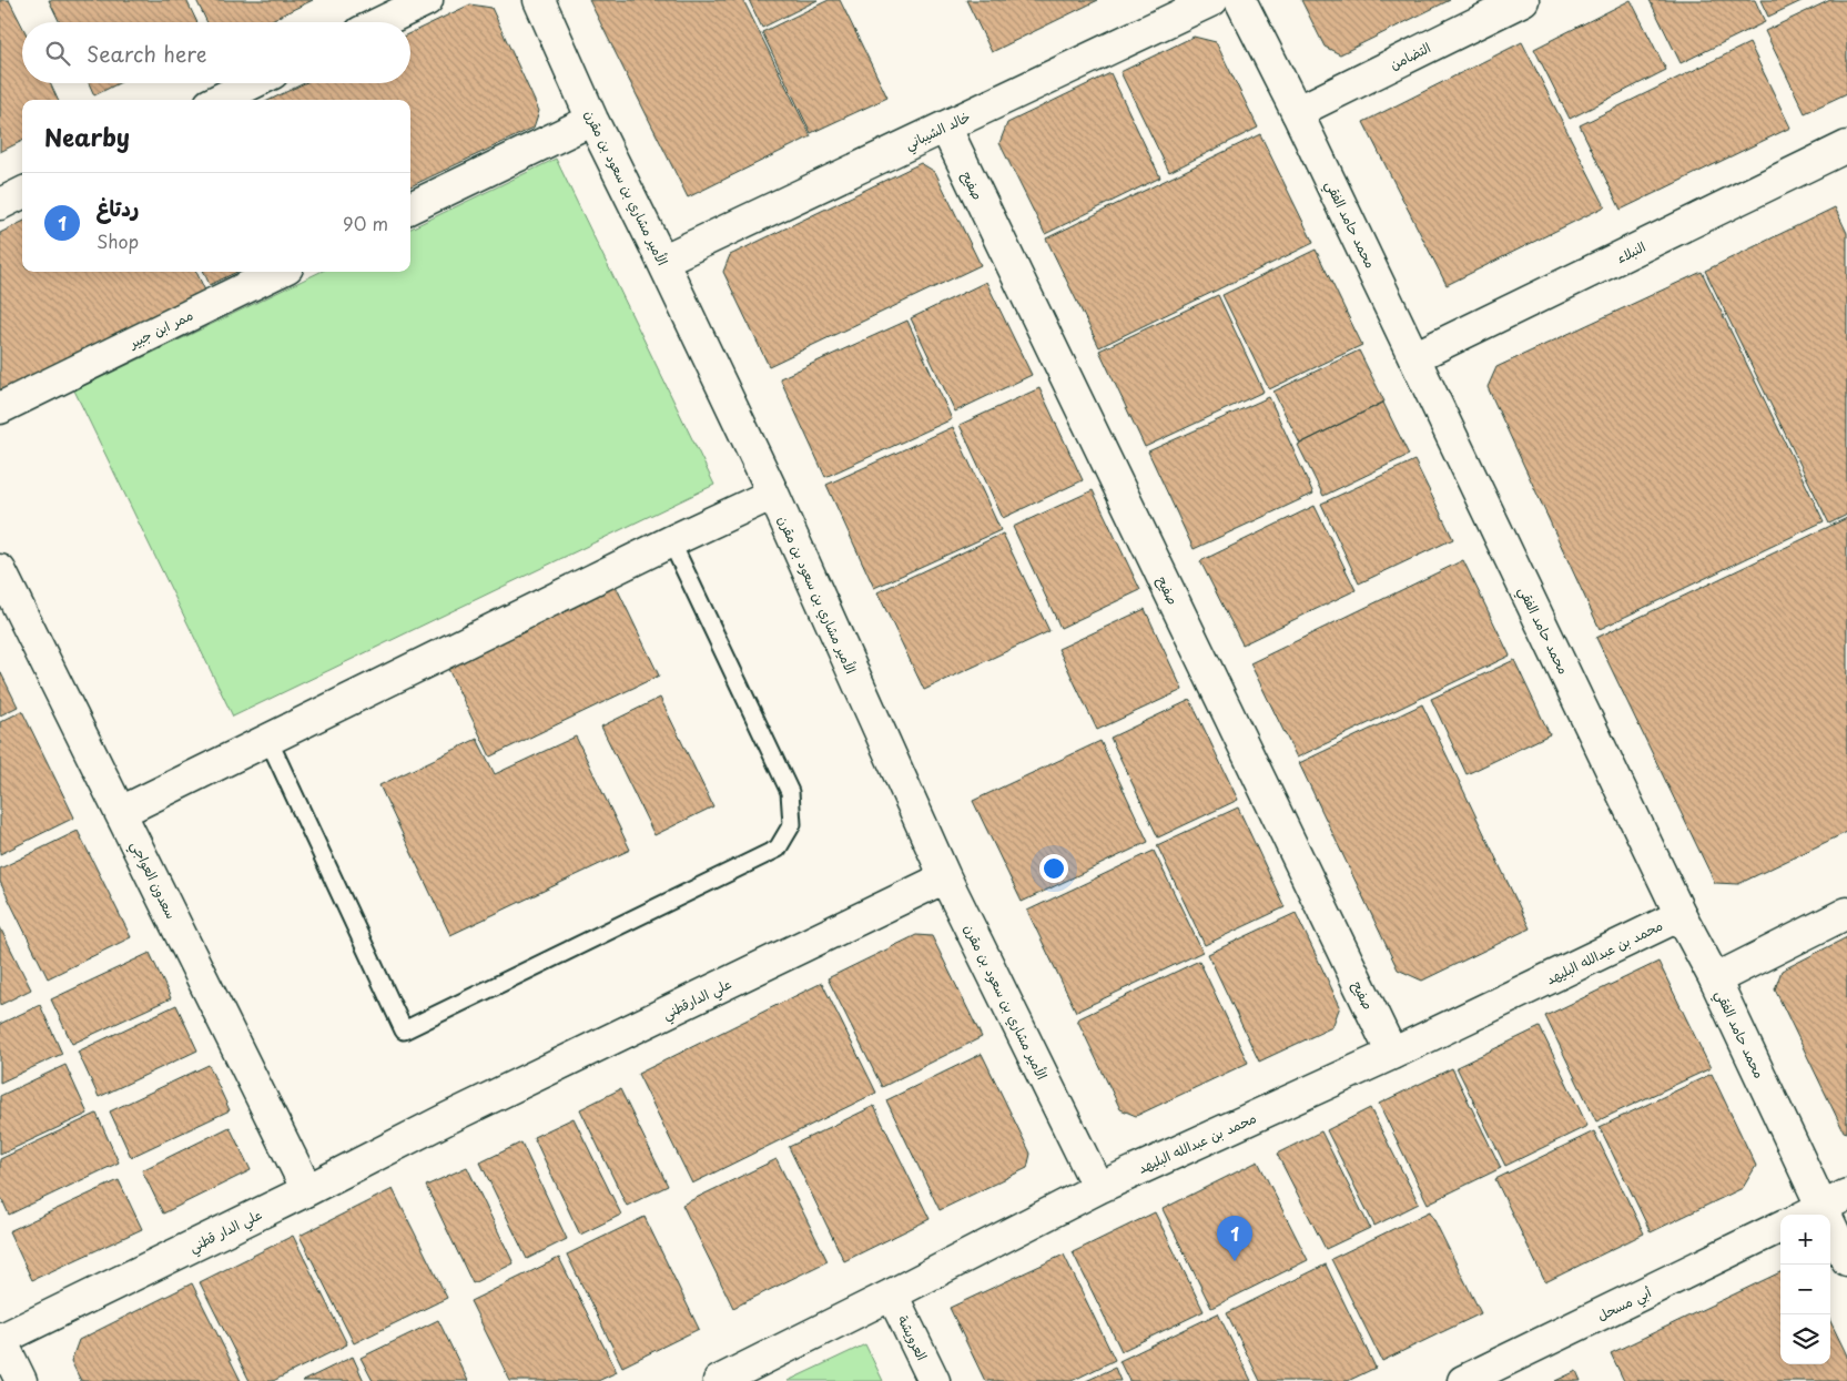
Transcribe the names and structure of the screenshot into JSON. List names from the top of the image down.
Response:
{
  "streets": {
    "street": [
      "التضامن",
      "خالد الشيباني",
      "صفيح",
      "الأمير مشاري بن سعود بن مقرن",
      "محمد حامد الفقي",
      "النبلاء",
      "ممر ابن جبير",
      "سعدون العواجي",
      "محمد بن عبدالله البليهد",
      "علي الدارقطني",
      "علي الدار قطني",
      "أبي مسحل",
      "العرويشة"
    ]
  },
  "crossings": [
    ["التضامن", "محمد حامد الفقي"],
    ["خالد الشيباني", "صفيح"],
    ["خالد الشيباني", "الأمير مشاري بن سعود بن مقرن"],
    ["صفيح", "محمد بن عبدالله البليهد"],
    ["الأمير مشاري بن سعود بن مقرن", "محمد بن عبدالله البليهد"],
    ["الأمير مشاري بن سعود بن مقرن", "علي الدارقطني"],
    ["محمد حامد الفقي", "النبلاء"],
    ["محمد حامد الفقي", "محمد بن عبدالله البليهد"],
    ["سعدون العواجي", "علي الدار قطني"],
    ["محمد بن عبدالله البليهد", "العرويشة"],
    ["علي الدارقطني", "علي الدار قطني"]
  ],
  "page": {
    "search": "Search here",
    "heading": "Nearby",
    "list": [
      {
        "mark": "1",
        "name": "ردتاغ",
        "note": "Shop",
        "value": "90 m"
      }
    ],
    "map_buttons": ["+", "−"],
    "pins": "1"
  }
}
